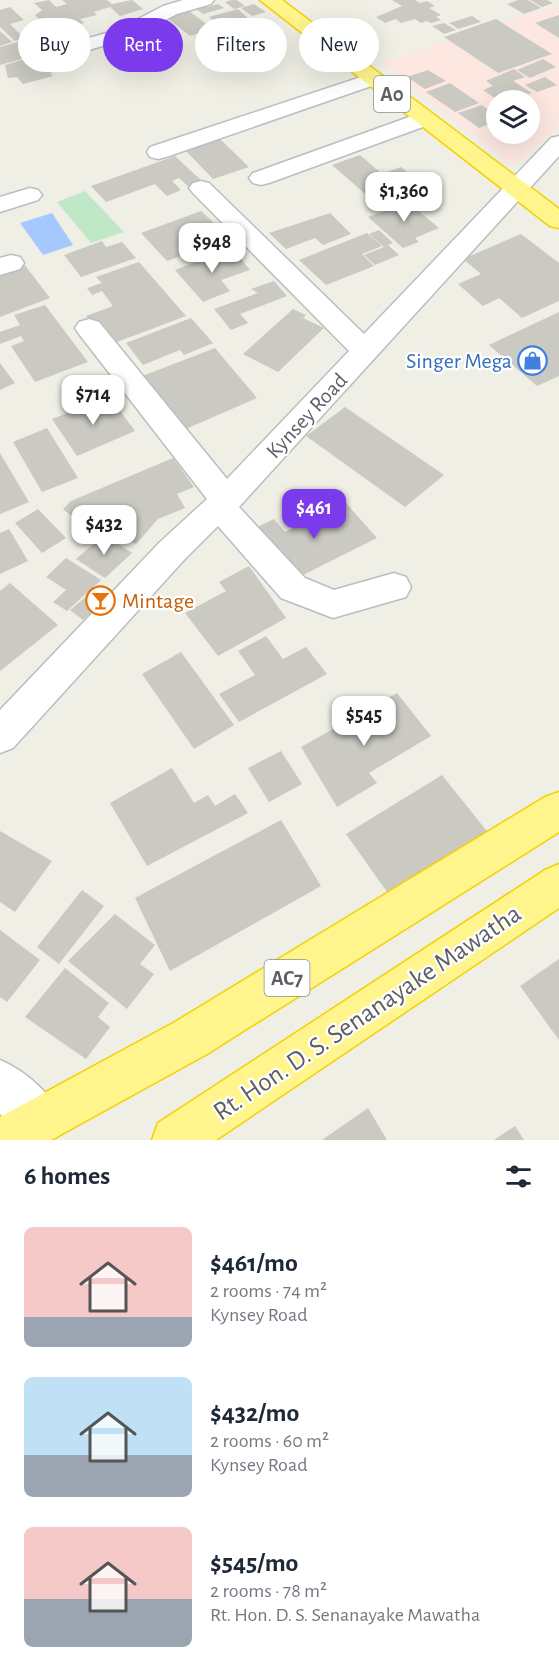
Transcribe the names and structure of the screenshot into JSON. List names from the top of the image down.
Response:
{
  "streets": {
    "highway": ["A0", "AC7", "Rt. Hon. D. S. Senanayake Mawatha"],
    "street": ["Kynsey Road"]
  },
  "crossings": [
    ["A0", "Kynsey Road"]
  ],
  "places": {
    "shop": ["Singer Mega"],
    "bar": ["Mintage"]
  },
  "page": {
    "chip": [
      "Buy",
      "Rent",
      "Filters",
      "New"
    ],
    "price": [
      "$1,360",
      "$948",
      "$714",
      "$461",
      "$432",
      "$545"
    ],
    "heading": "6 homes",
    "list": [
      {
        "name": "$461/mo",
        "note": "2 rooms · 74 m² · Kynsey Road"
      },
      {
        "name": "$432/mo",
        "note": "2 rooms · 60 m² · Kynsey Road"
      },
      {
        "name": "$545/mo",
        "note": "2 rooms · 78 m² · Rt. Hon. D. S. Senanayake Mawatha"
      }
    ]
  }
}
